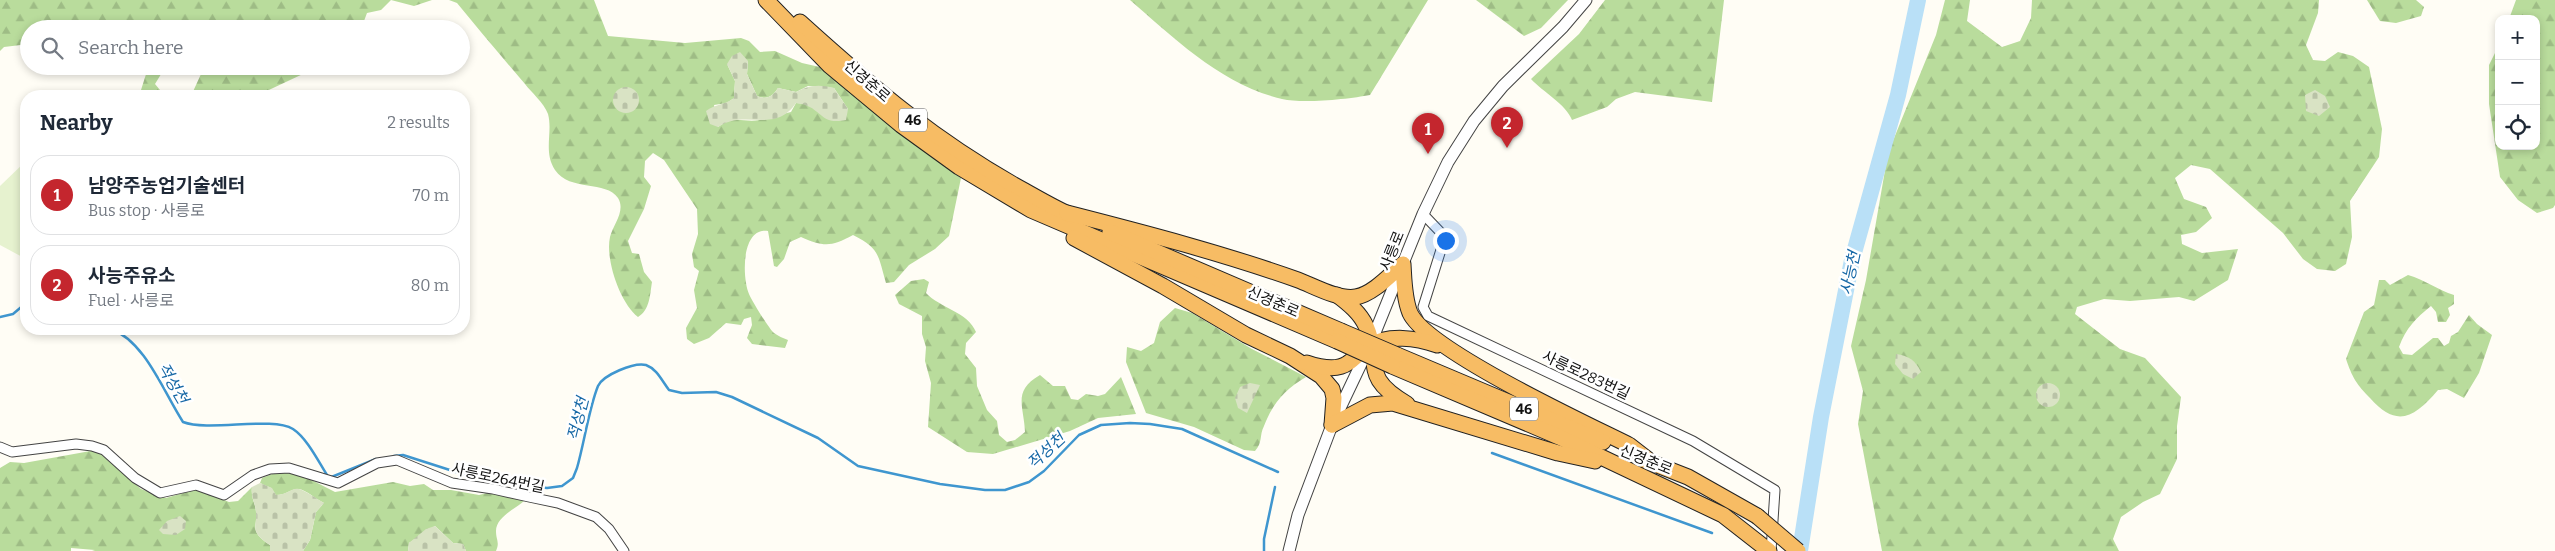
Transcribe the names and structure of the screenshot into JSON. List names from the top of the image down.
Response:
{
  "streets": {
    "highway": ["신경춘로", "46"],
    "street": ["사릉로", "사릉로283번길", "사릉로264번길"]
  },
  "crossings": [
    ["신경춘로", "사릉로283번길"],
    ["사릉로", "사릉로283번길"]
  ],
  "water": ["사능천", "적성천"],
  "page": {
    "map_buttons": ["+", "−"],
    "search": "Search here",
    "heading": ["Nearby", "2 results"],
    "pins": ["2", "1"],
    "list": [
      {
        "mark": "1",
        "name": "남양주농업기술센터",
        "note": "Bus stop · 사릉로",
        "value": "70 m"
      },
      {
        "mark": "2",
        "name": "사능주유소",
        "note": "Fuel · 사릉로",
        "value": "80 m"
      }
    ]
  }
}
